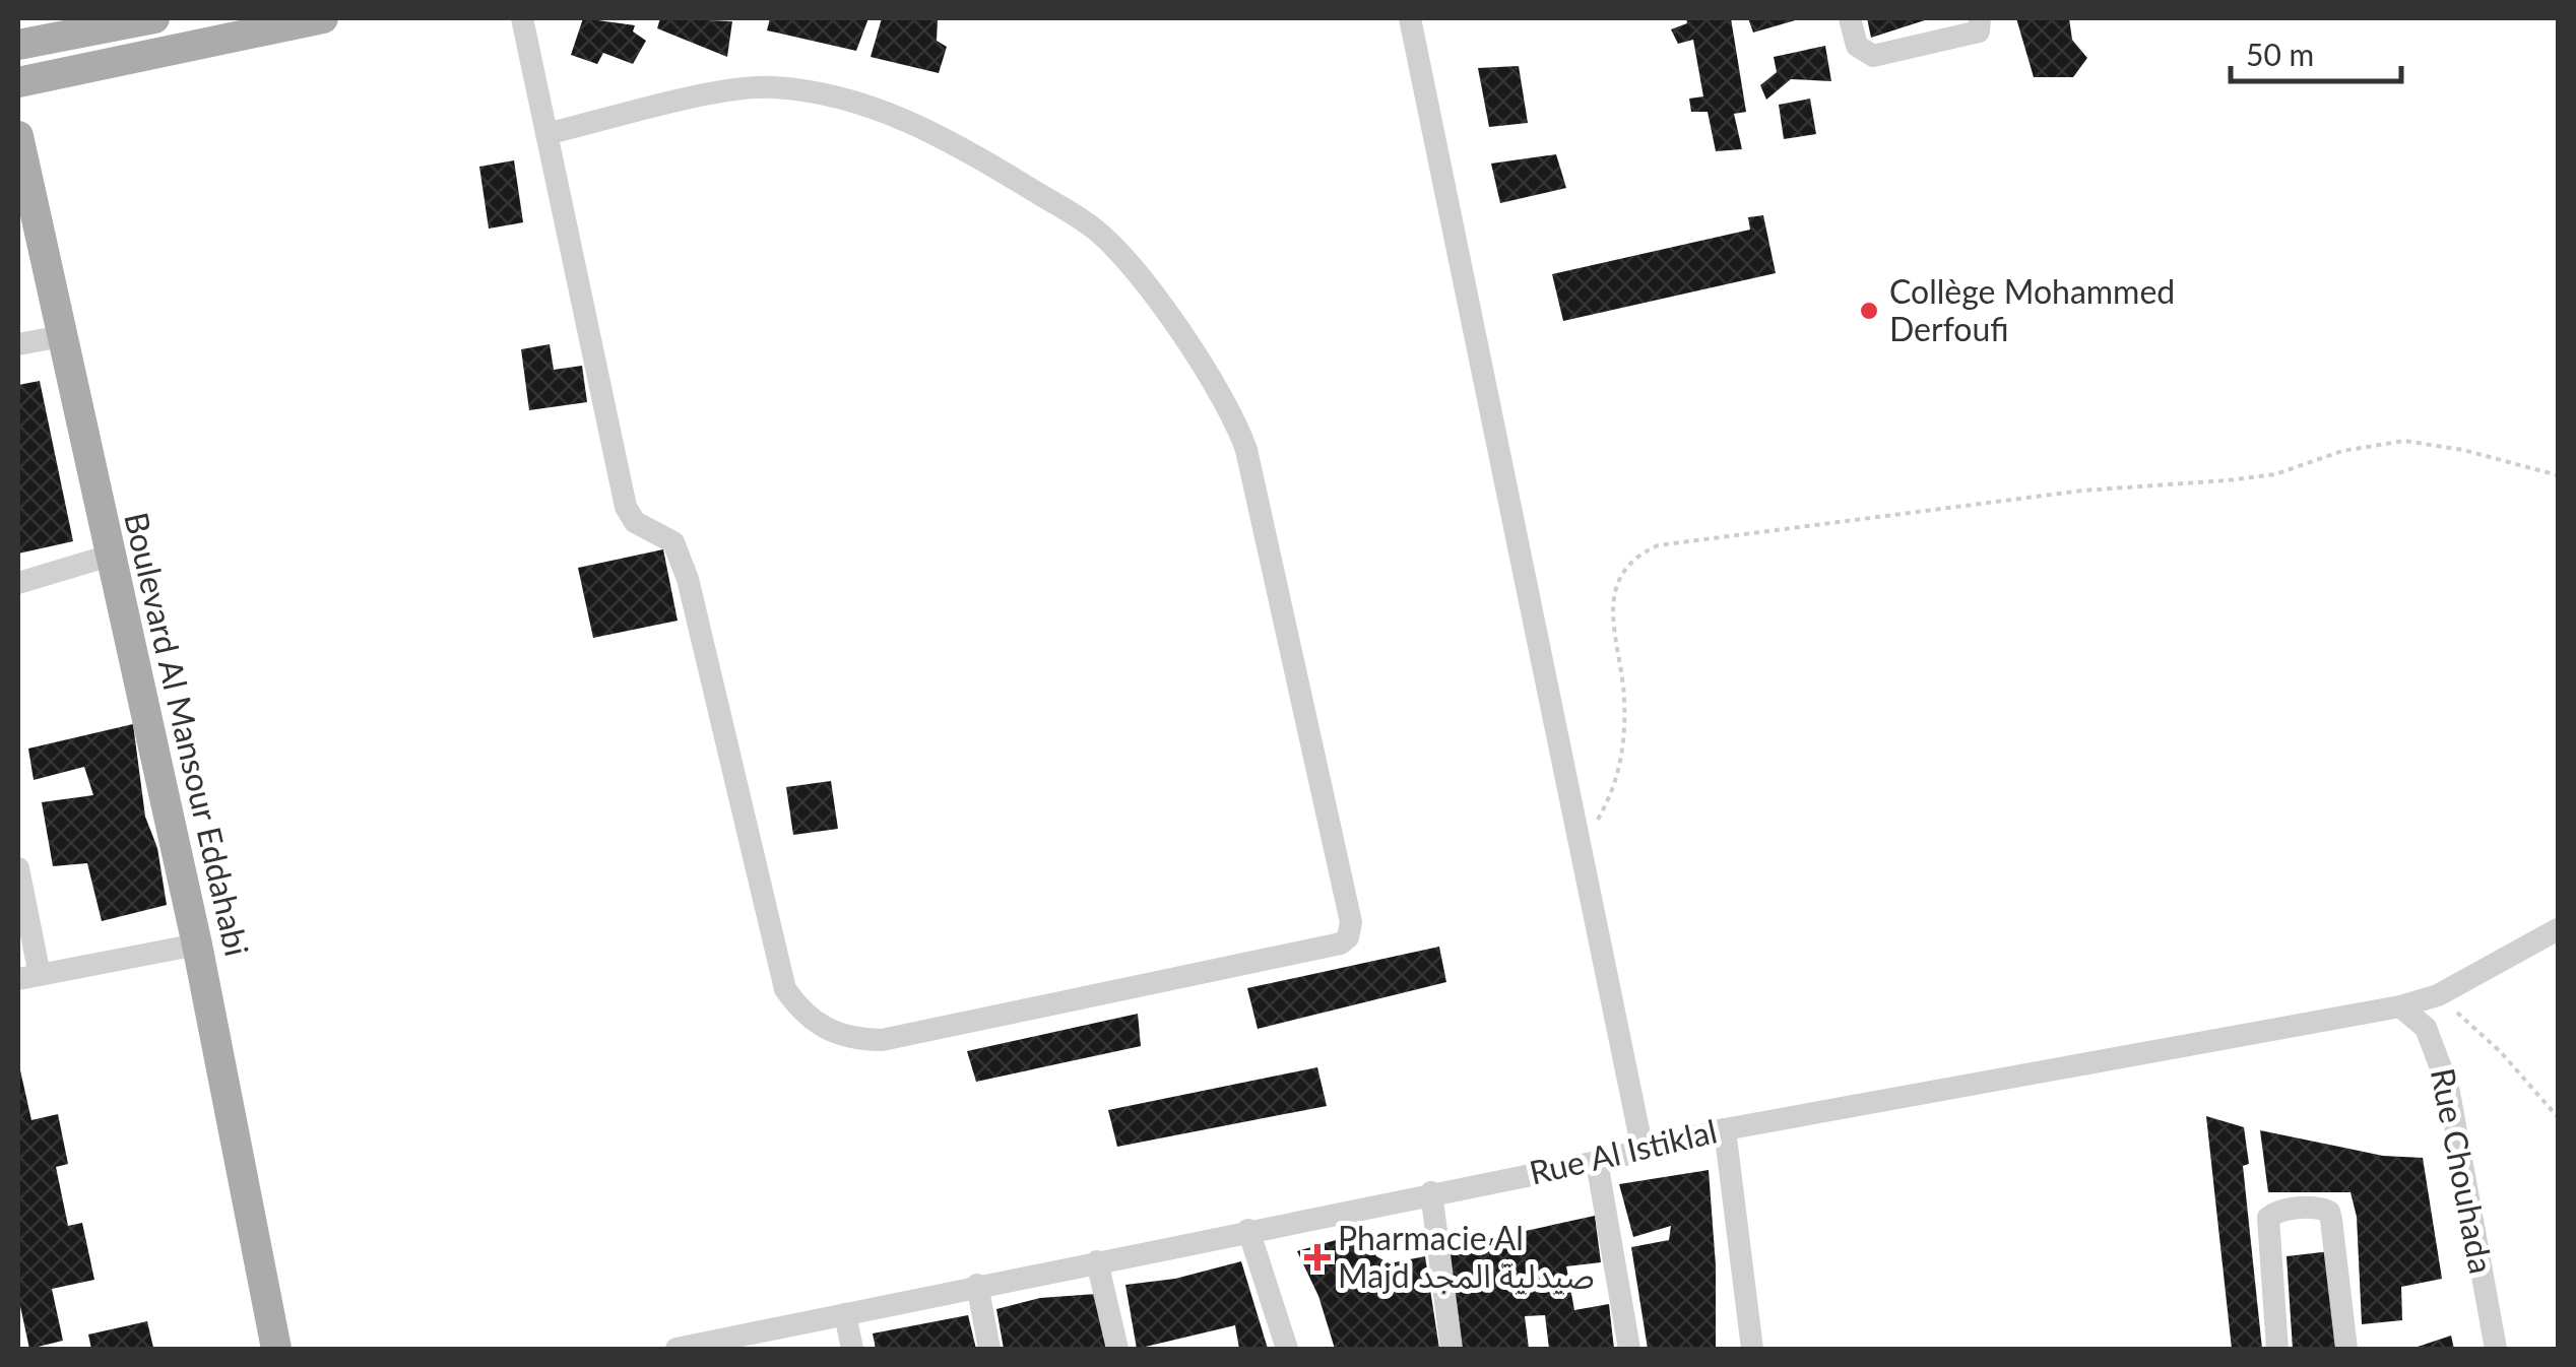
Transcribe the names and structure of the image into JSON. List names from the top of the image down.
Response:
{
  "streets": {
    "main road": ["Boulevard Al Mansour Eddahabi"],
    "street": ["Rue Al Istiklal", "Rue Chouhada"]
  },
  "crossings": [
    ["Rue Al Istiklal", "Rue Chouhada"]
  ],
  "places": {
    "other": ["Collège Mohammed Derfoufi"],
    "health": ["Pharmacie Al Majd صيدلية المجد"]
  },
  "scale_bar": "50 m"
}
